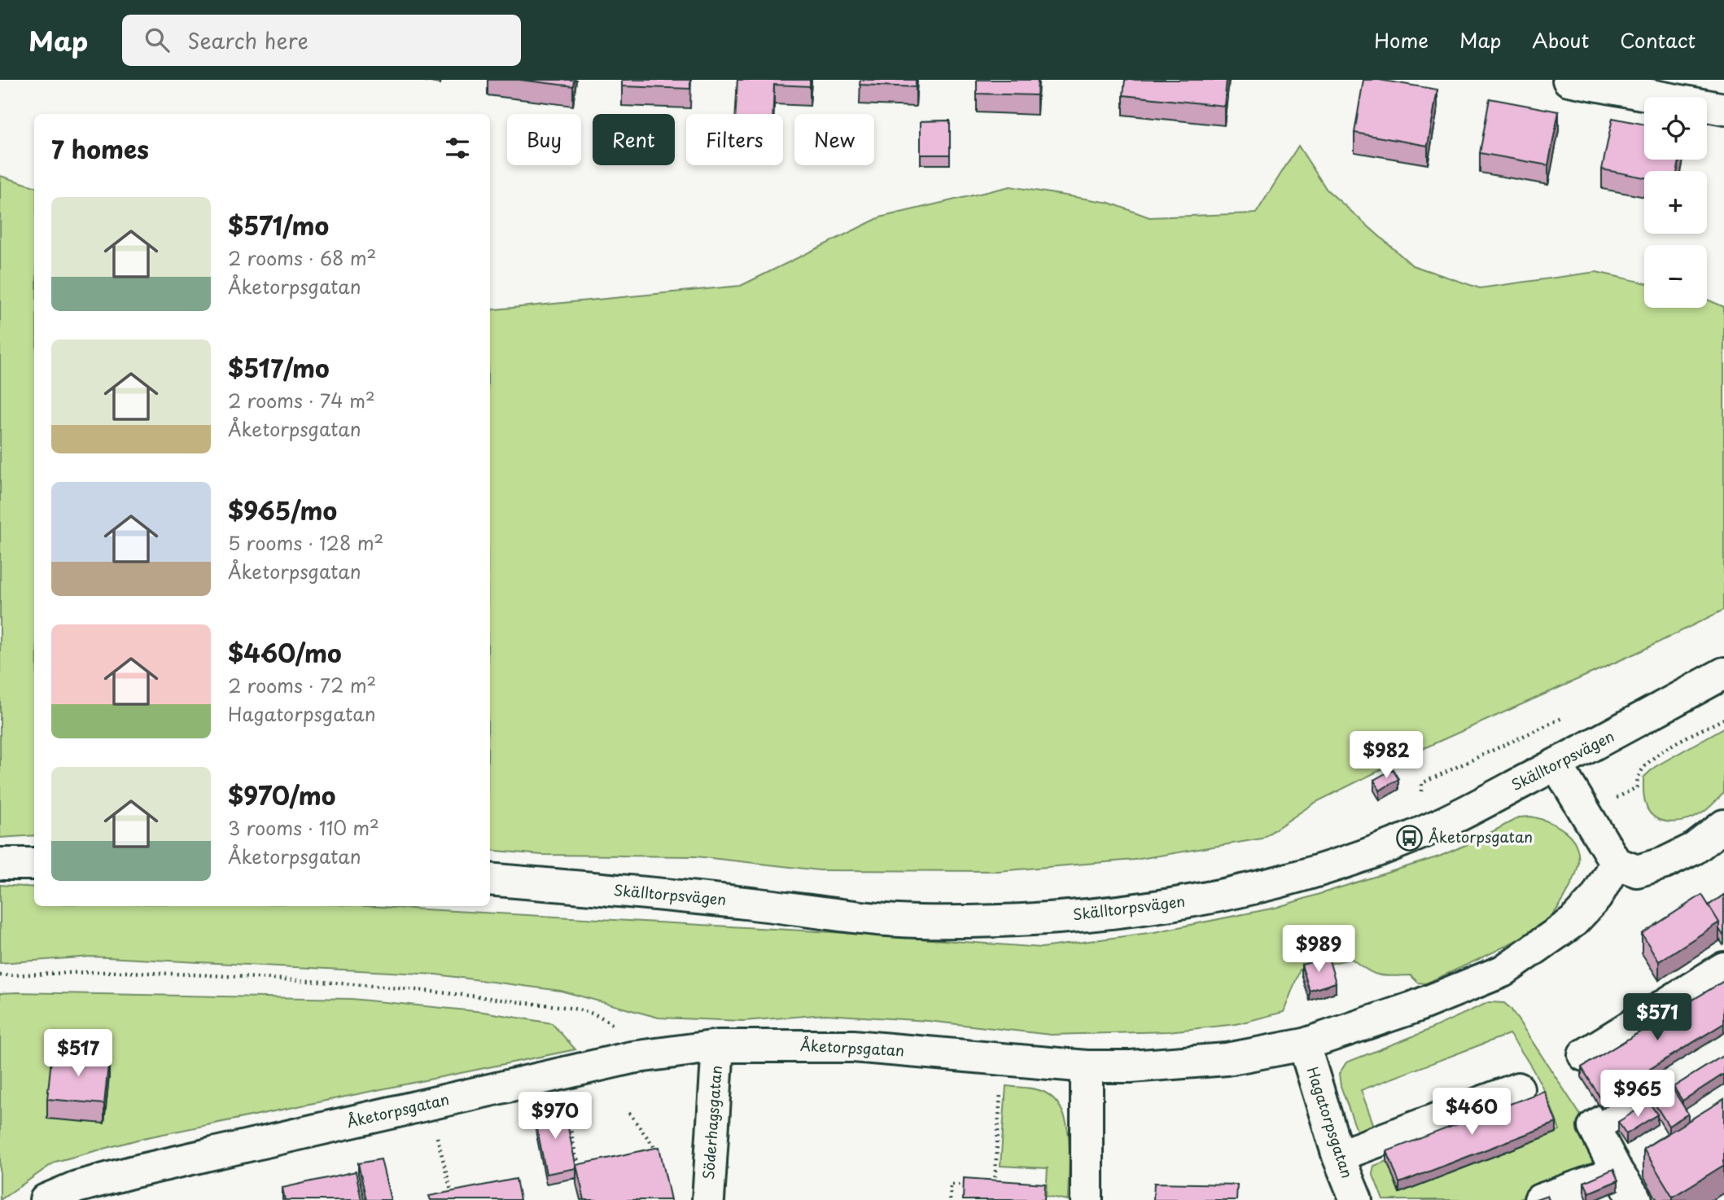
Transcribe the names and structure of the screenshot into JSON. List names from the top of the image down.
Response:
{
  "streets": {
    "street": [
      "Skälltorpsvägen",
      "Åketorpsgatan",
      "Söderhagsgatan",
      "Hagatorpsgatan"
    ]
  },
  "crossings": [
    ["Åketorpsgatan", "Söderhagsgatan"],
    ["Åketorpsgatan", "Hagatorpsgatan"]
  ],
  "places": {
    "bus stop": ["Åketorpsgatan"]
  },
  "page": {
    "header": "Map",
    "search": "Search here",
    "nav": [
      "Home",
      "Map",
      "About",
      "Contact"
    ],
    "map_buttons": ["+", "−"],
    "chip": [
      "Buy",
      "Rent",
      "Filters",
      "New"
    ],
    "heading": "7 homes",
    "list": [
      {
        "name": "$571/mo",
        "note": "2 rooms · 68 m² · Åketorpsgatan"
      },
      {
        "name": "$517/mo",
        "note": "2 rooms · 74 m² · Åketorpsgatan"
      },
      {
        "name": "$965/mo",
        "note": "5 rooms · 128 m² · Åketorpsgatan"
      },
      {
        "name": "$460/mo",
        "note": "2 rooms · 72 m² · Hagatorpsgatan"
      },
      {
        "name": "$970/mo",
        "note": "3 rooms · 110 m² · Åketorpsgatan"
      }
    ],
    "price": [
      "$982",
      "$989",
      "$571",
      "$517",
      "$965",
      "$460",
      "$970"
    ]
  }
}
